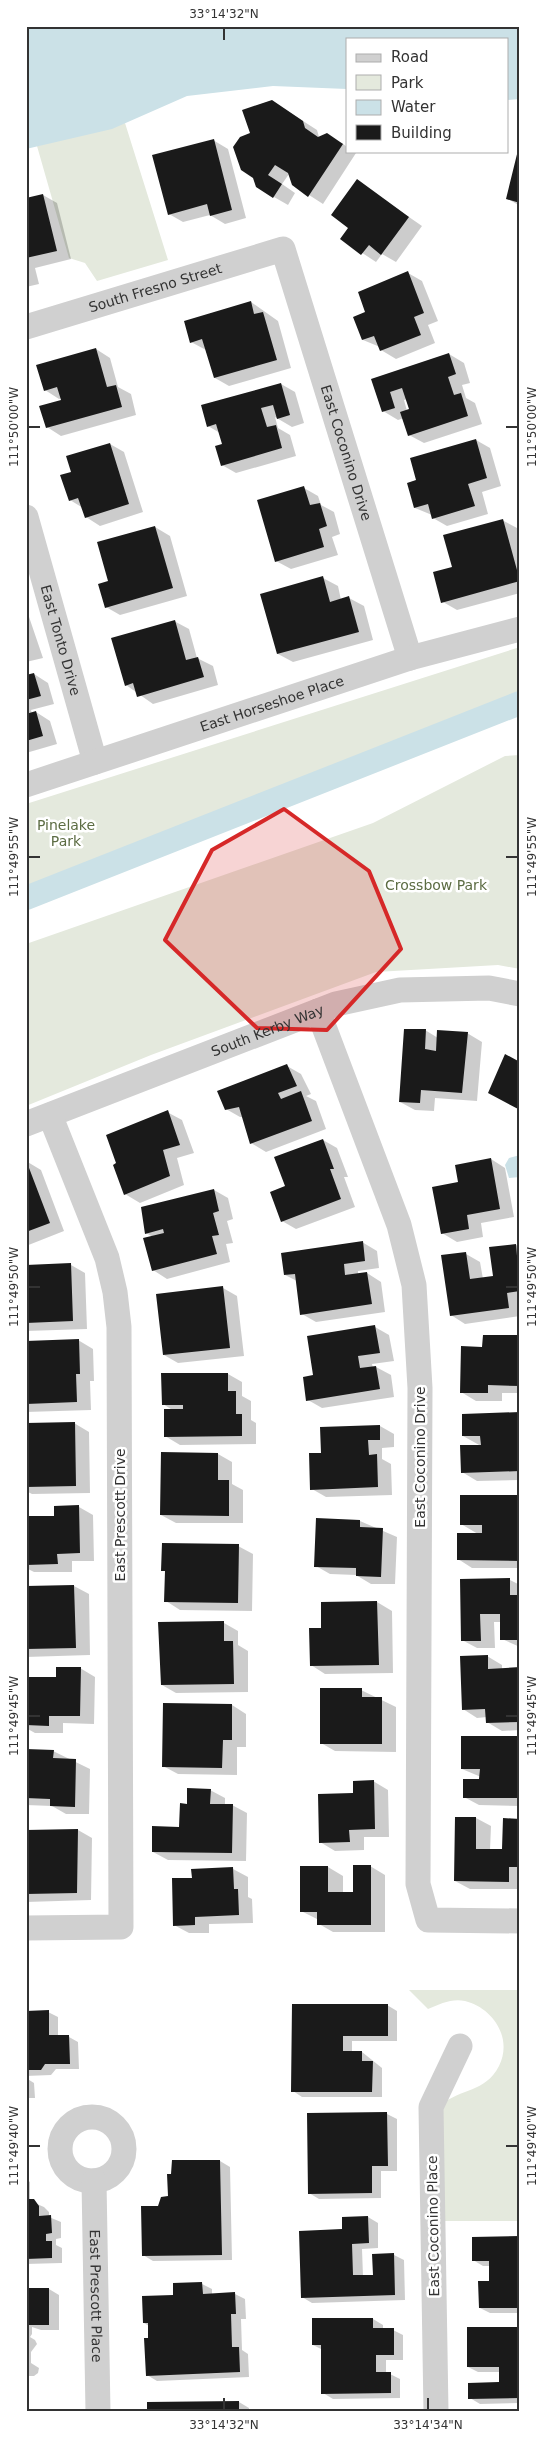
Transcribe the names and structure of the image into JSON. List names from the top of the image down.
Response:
{
  "streets": {
    "street": [
      "South Fresno Street",
      "East Coconino Drive",
      "East Tonto Drive",
      "East Horseshoe Place",
      "South Kerby Way",
      "East Prescott Drive",
      "East Coconino Place",
      "East Prescott Place"
    ]
  },
  "crossings": [
    ["South Fresno Street", "East Coconino Drive"],
    ["East Coconino Drive", "East Horseshoe Place"],
    ["East Coconino Drive", "South Kerby Way"],
    ["East Tonto Drive", "East Horseshoe Place"],
    ["South Kerby Way", "East Prescott Drive"]
  ],
  "parks": ["Pinelake Park", "Crossbow Park"],
  "legend": [
    "Road",
    "Park",
    "Water",
    "Building"
  ],
  "coordinates": [
    "33°14'32\"N",
    "111°50'00\"W",
    "111°49'55\"W",
    "111°49'50\"W",
    "111°49'45\"W",
    "111°49'40\"W",
    "33°14'34\"N"
  ]
}
